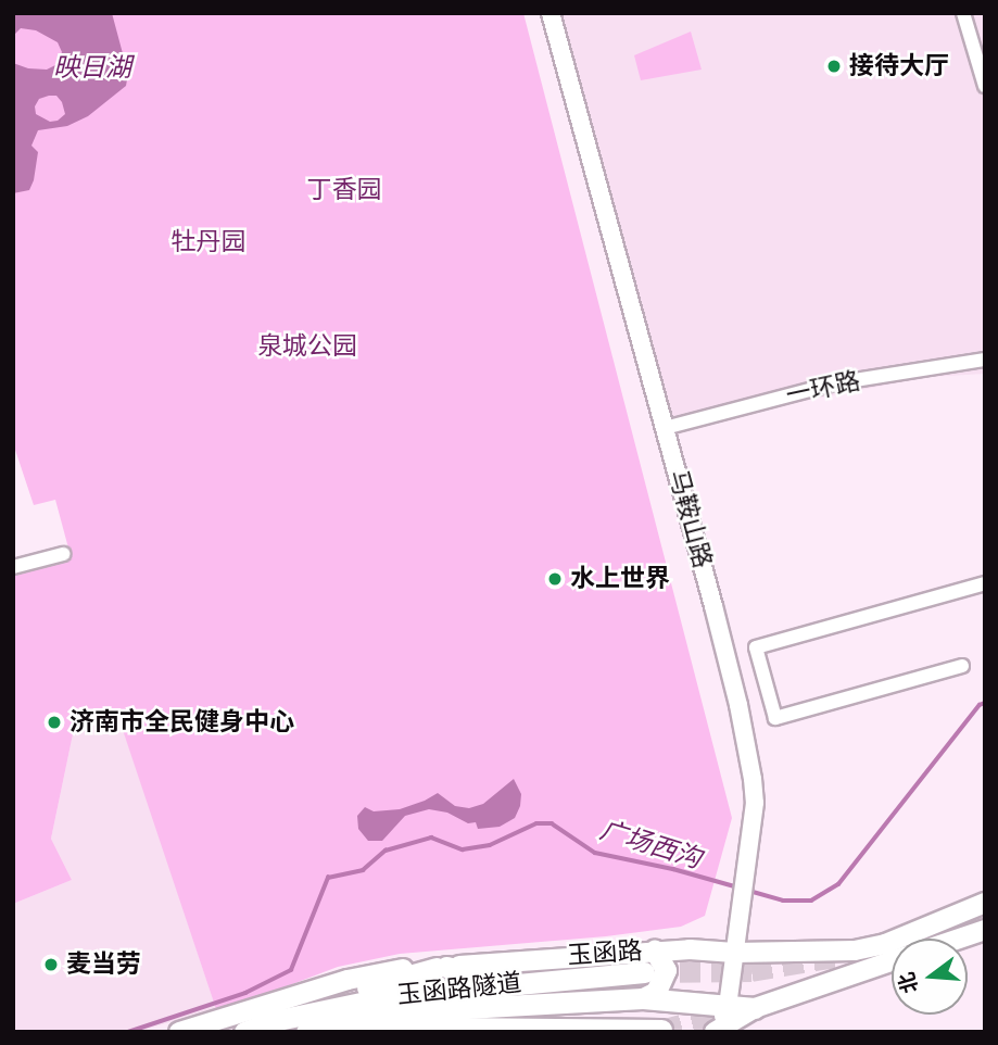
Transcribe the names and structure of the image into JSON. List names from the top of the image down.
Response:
{
  "streets": {
    "highway": ["玉函路隧道"],
    "main road": ["马鞍山路", "玉函路"],
    "street": ["一环路"]
  },
  "crossings": [
    ["一环路", "马鞍山路"],
    ["马鞍山路", "玉函路"]
  ],
  "water": ["映日湖", "广场西沟"],
  "parks": ["丁香园", "牡丹园", "泉城公园"],
  "places": [
    "接待大厅",
    "水上世界",
    "济南市全民健身中心",
    "麦当劳"
  ],
  "north": "left"
}
